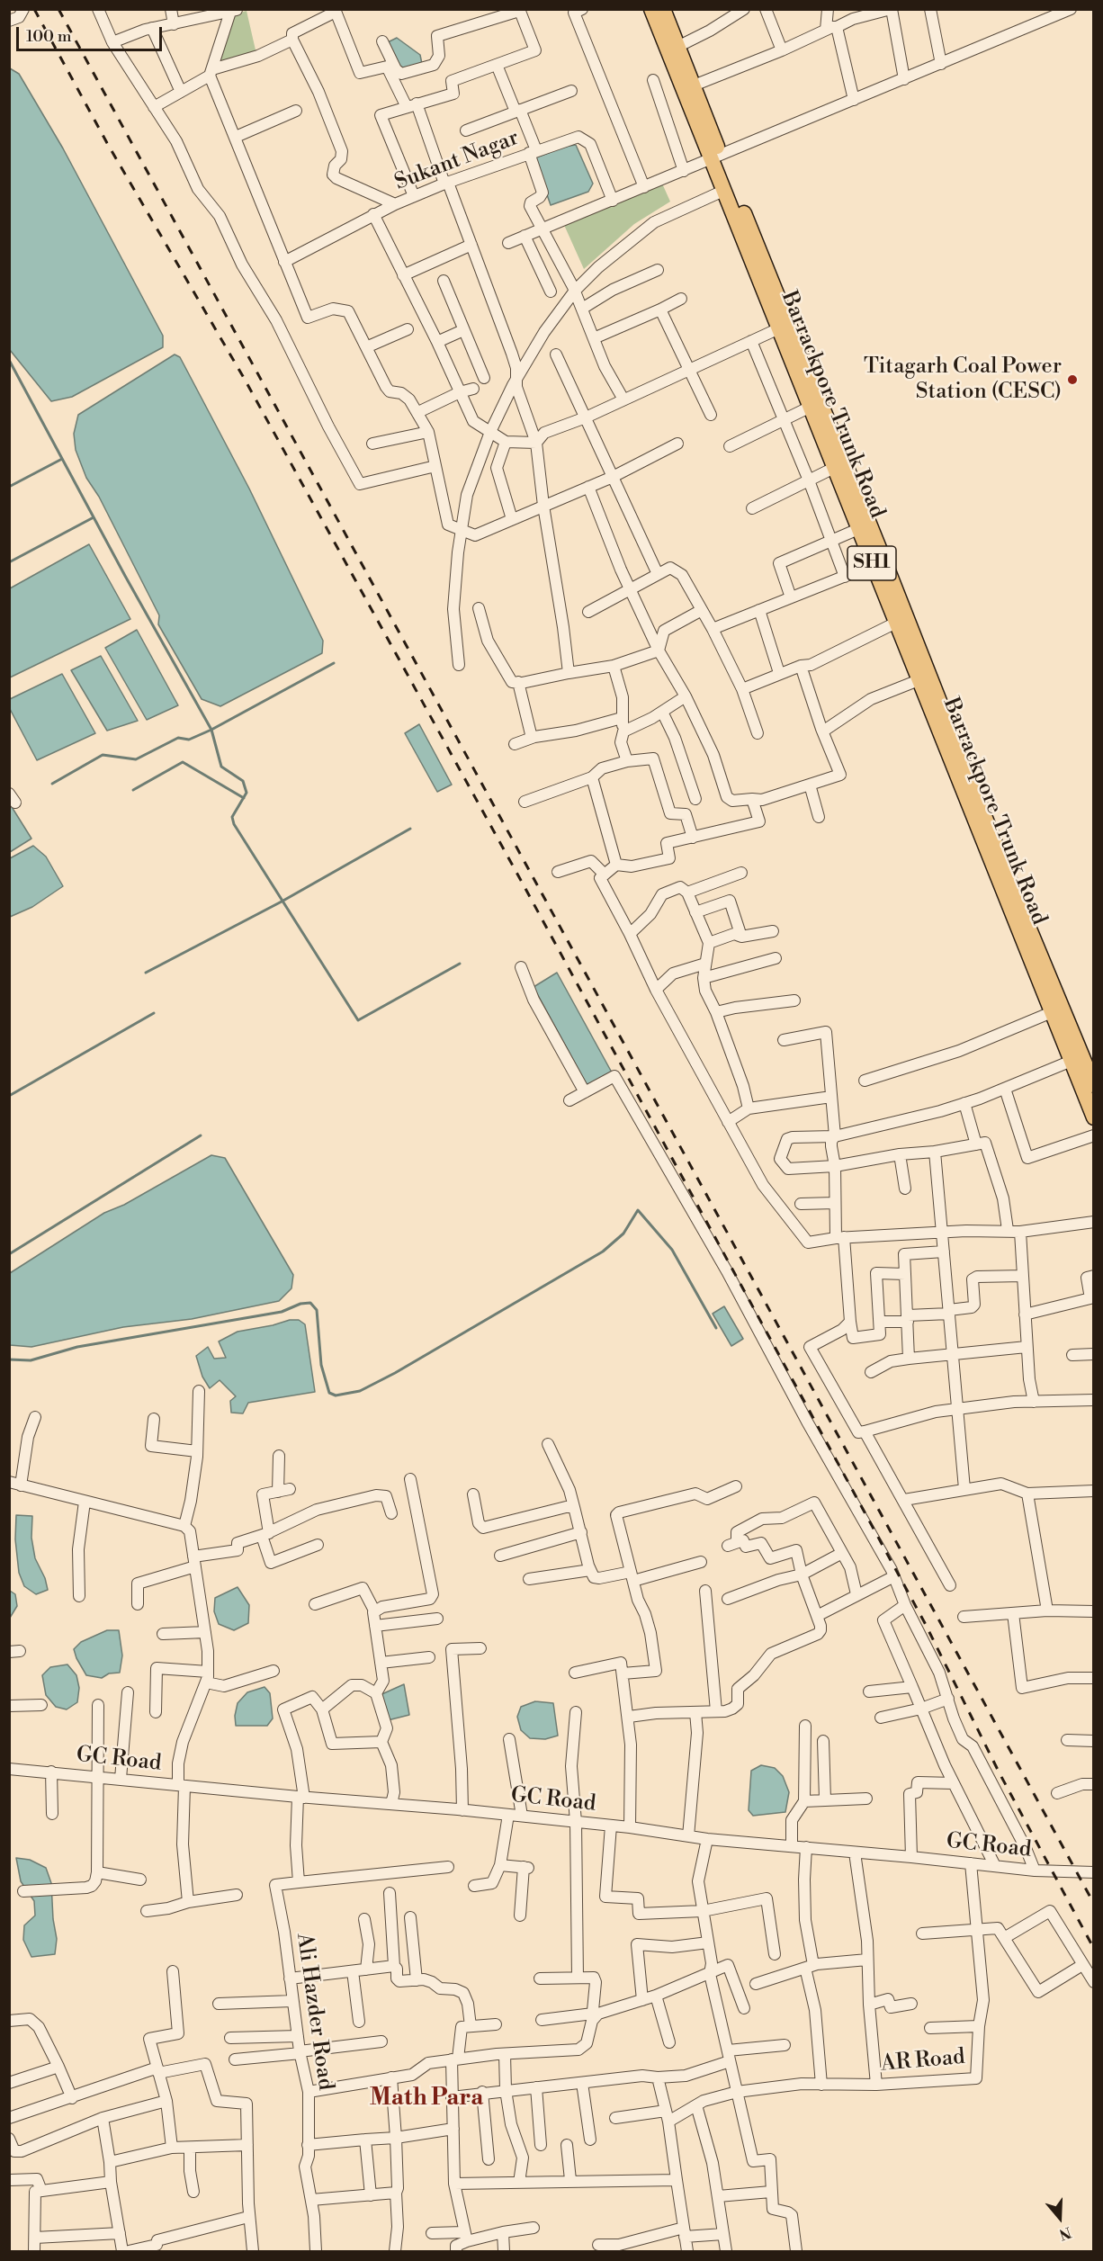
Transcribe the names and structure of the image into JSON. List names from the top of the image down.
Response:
{
  "streets": {
    "main road": ["Barrackpore Trunk Road", "SH1"],
    "street": [
      "Sukant Nagar",
      "GC Road",
      "Ali Hazder Road",
      "AR Road"
    ]
  },
  "crossings": [
    ["GC Road", "AR Road"]
  ],
  "districts": ["Math Para"],
  "places": ["Titagarh Coal Power Station (CESC)"],
  "scale_bar": "100 m",
  "north": "bottom"
}
